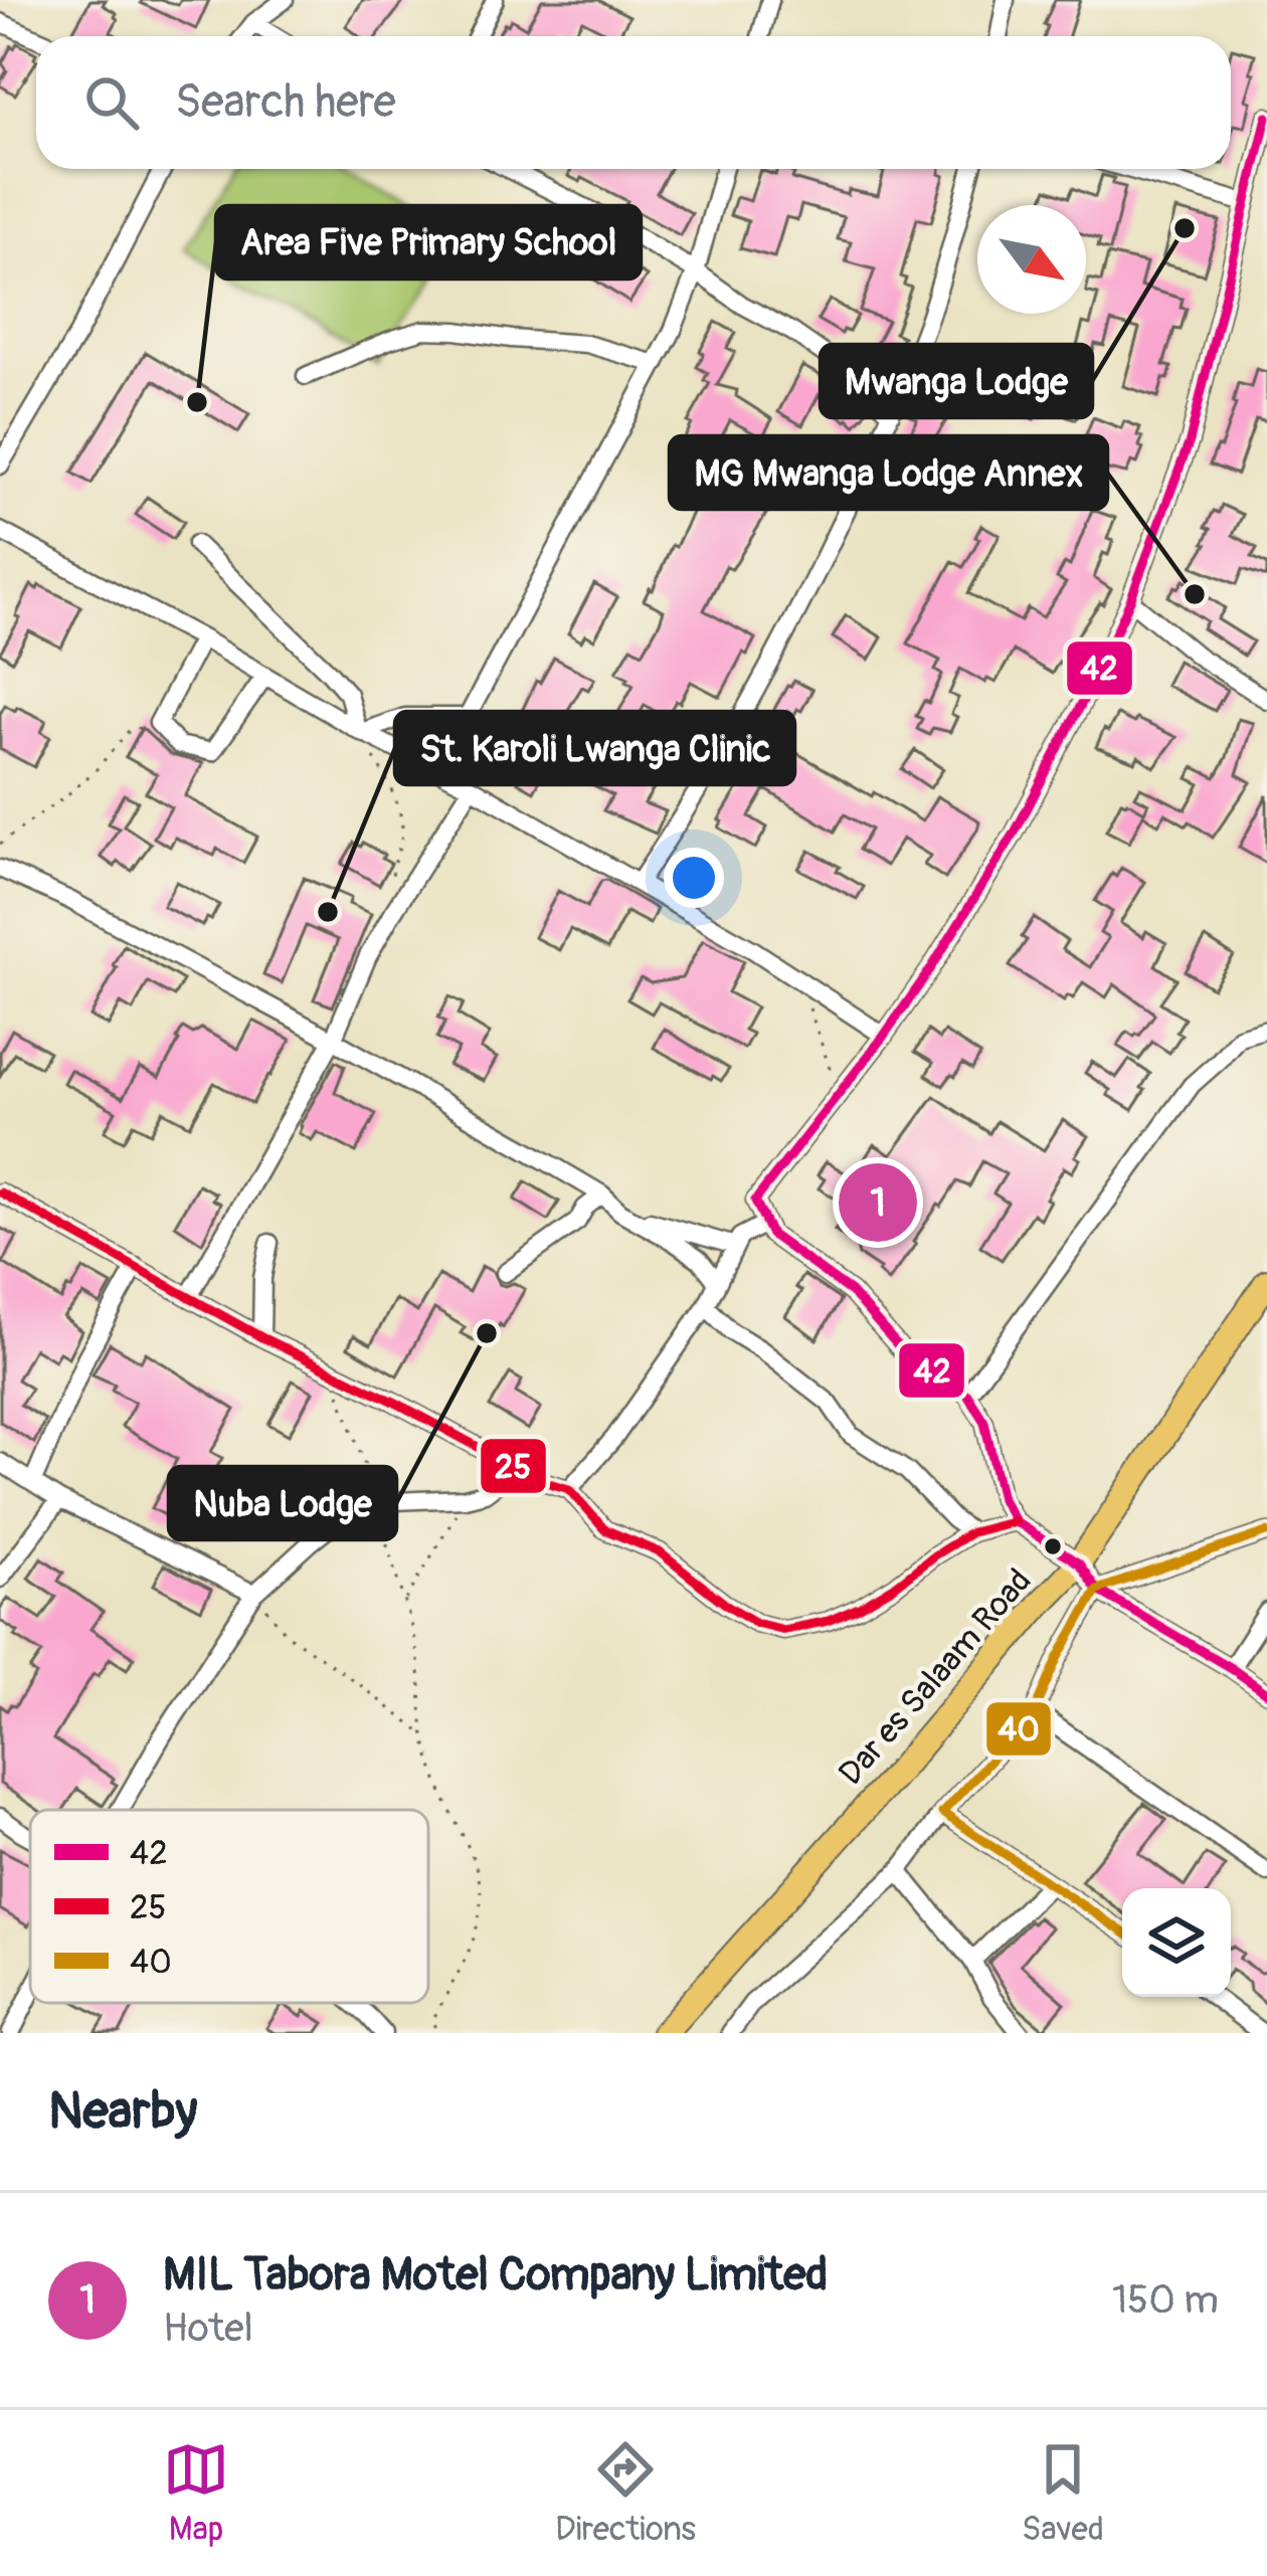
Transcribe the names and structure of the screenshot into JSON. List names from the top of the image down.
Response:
{
  "streets": {
    "highway": ["Dar es Salaam Road"]
  },
  "places": [
    "Mwanga Lodge",
    "Area Five Primary School",
    "MG Mwanga Lodge Annex",
    "St. Karoli Lwanga Clinic",
    "Nuba Lodge"
  ],
  "lines": ["transit line 42", "transit line 25", "transit line 40"],
  "legend": ["42", "25", "40"],
  "north": "bottom right",
  "page": {
    "search": "Search here",
    "pins": "1",
    "heading": "Nearby",
    "list": [
      {
        "mark": "1",
        "name": "MIL Tabora Motel Company Limited",
        "note": "Hotel",
        "value": "150 m"
      }
    ],
    "nav": ["Map", "Directions", "Saved"]
  }
}
